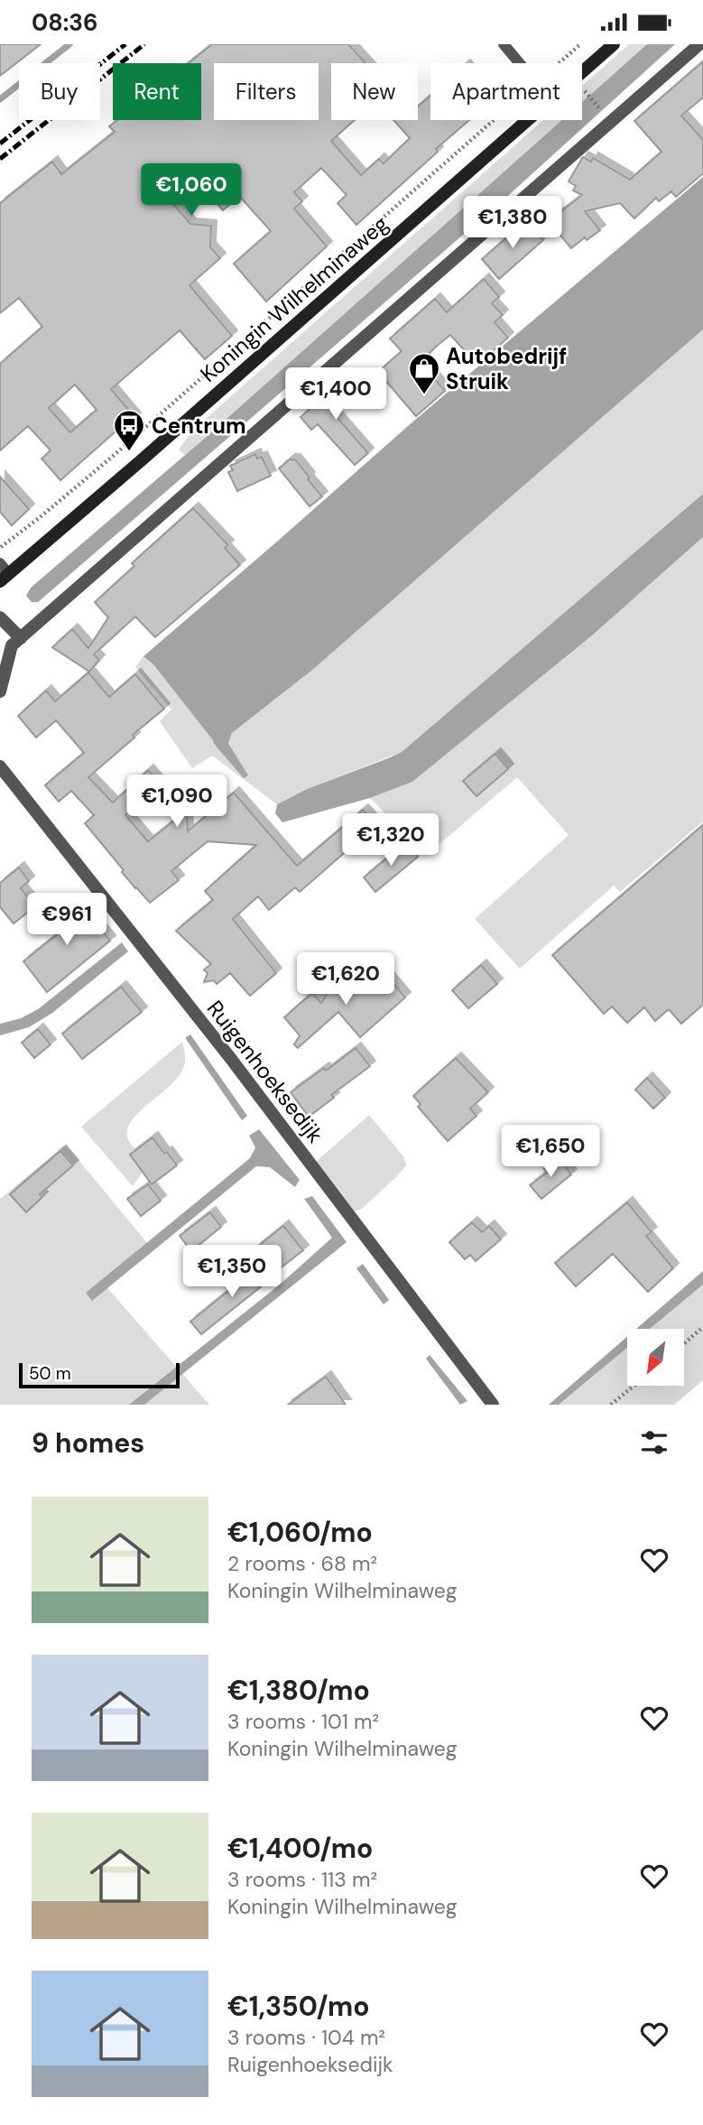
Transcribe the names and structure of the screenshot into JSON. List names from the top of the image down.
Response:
{
  "streets": {
    "main road": ["Koningin Wilhelminaweg"],
    "street": ["Ruigenhoeksedijk"]
  },
  "places": {
    "shop": ["Autobedrijf Struik"],
    "bus stop": ["Centrum"]
  },
  "scale_bar": "50 m",
  "north": "bottom left",
  "page": {
    "status": "08:36",
    "chip": [
      "Buy",
      "Rent",
      "Filters",
      "New",
      "Apartment"
    ],
    "price": [
      "€1,060",
      "€1,380",
      "€1,400",
      "€1,090",
      "€1,320",
      "€961",
      "€1,620",
      "€1,650",
      "€1,350"
    ],
    "scale": "50 m",
    "heading": "9 homes",
    "list": [
      {
        "name": "€1,060/mo",
        "note": "2 rooms · 68 m² · Koningin Wilhelminaweg"
      },
      {
        "name": "€1,380/mo",
        "note": "3 rooms · 101 m² · Koningin Wilhelminaweg"
      },
      {
        "name": "€1,400/mo",
        "note": "3 rooms · 113 m² · Koningin Wilhelminaweg"
      },
      {
        "name": "€1,350/mo",
        "note": "3 rooms · 104 m² · Ruigenhoeksedijk"
      }
    ]
  }
}
